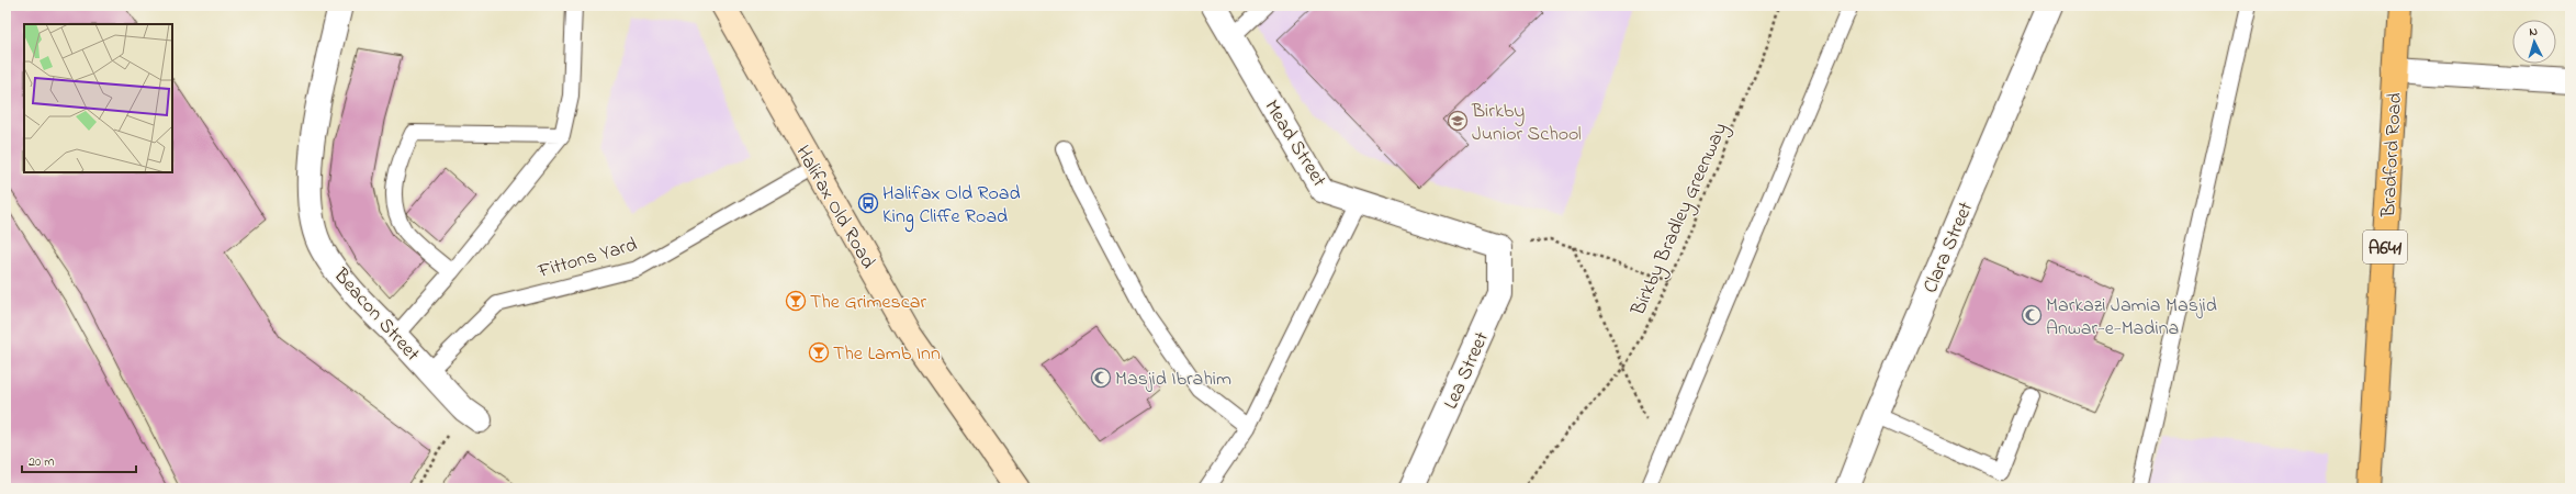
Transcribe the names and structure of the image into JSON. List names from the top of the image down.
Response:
{
  "streets": {
    "main road": ["Bradford Road", "A641"],
    "street": [
      "Mead Street",
      "Halifax Old Road",
      "Clara Street",
      "Beacon Street",
      "Lea Street"
    ],
    "lane": ["Fittons Yard"],
    "path": ["Birkby Bradley Greenway"]
  },
  "crossings": [
    ["Mead Street", "Lea Street"],
    ["Halifax Old Road", "Fittons Yard"],
    ["Fittons Yard", "Beacon Street"]
  ],
  "places": {
    "school or university": ["Birkby Junior School"],
    "bus stop": ["Halifax Old Road King Cliffe Road"],
    "bar": ["The Grimescar", "The Lamb Inn"],
    "mosque": ["Markazi Jamia Masjid Anwar-e-Madina", "Masjid Ibrahim"]
  },
  "scale_bar": "20 m",
  "north": "top"
}
